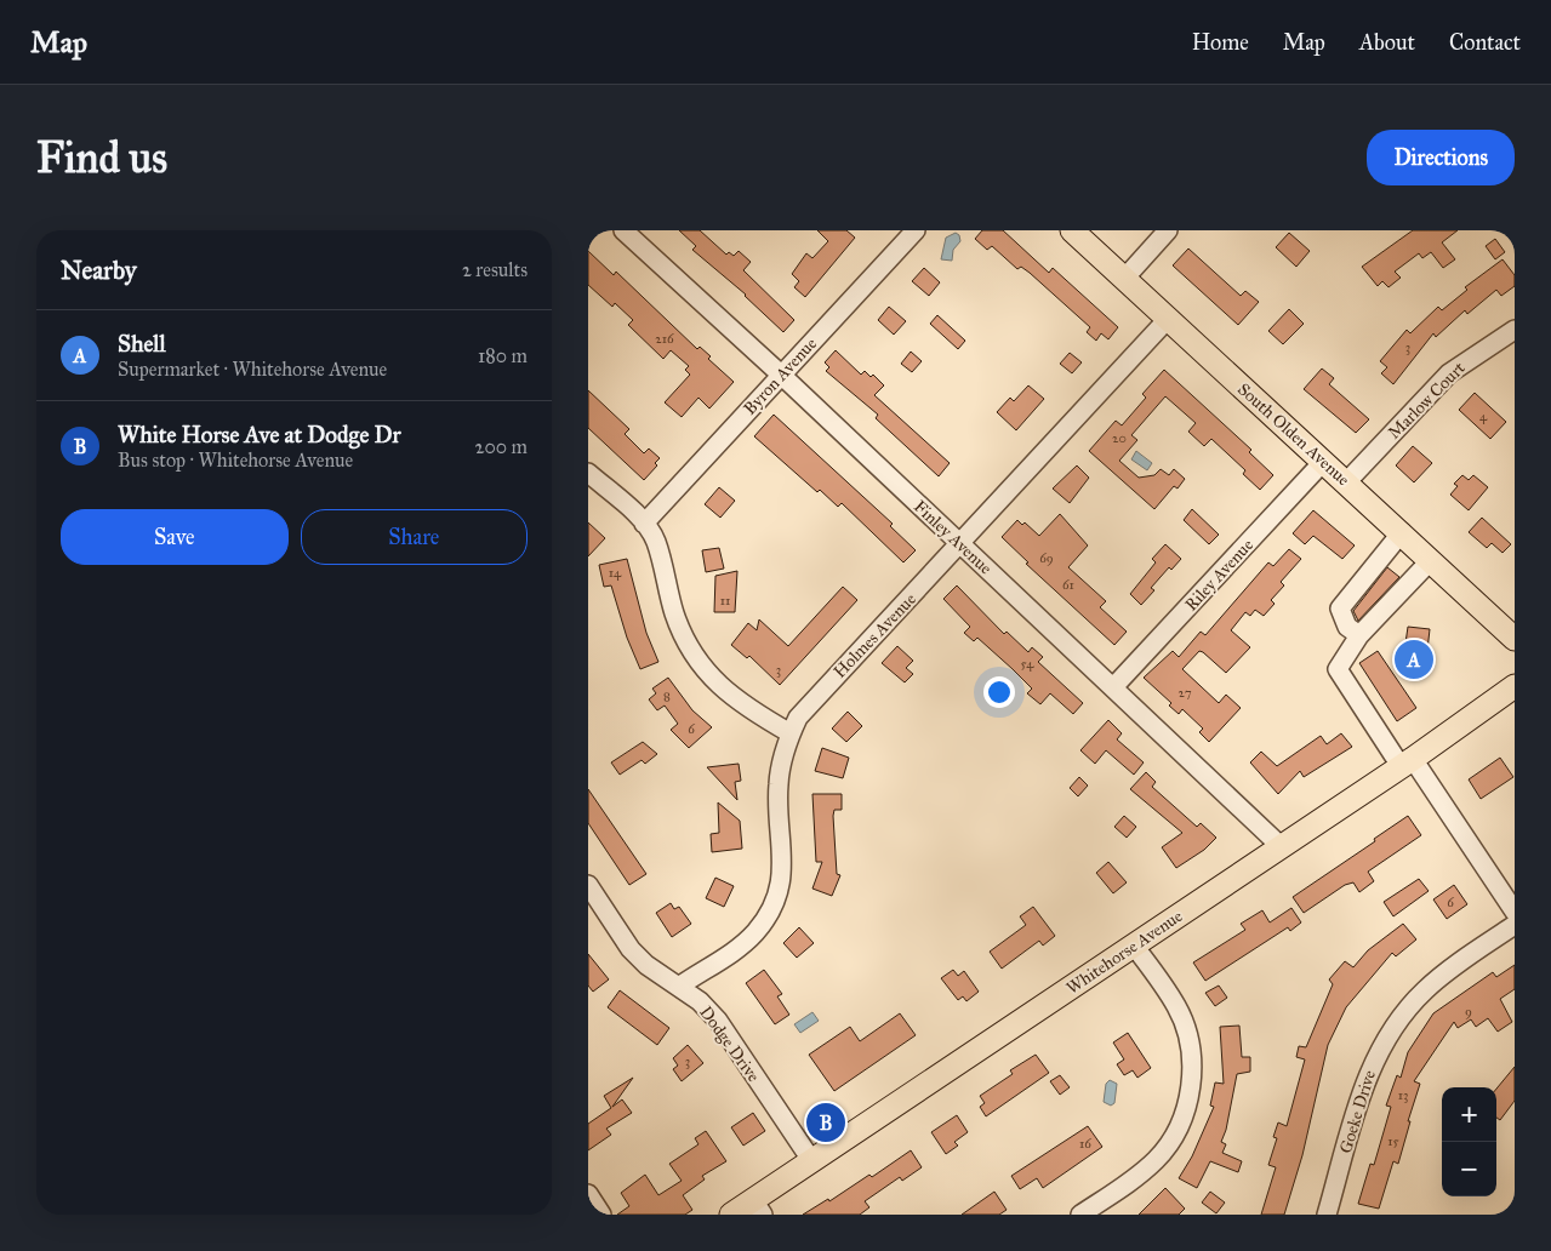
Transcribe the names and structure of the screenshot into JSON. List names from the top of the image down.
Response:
{
  "streets": {
    "main road": ["South Olden Avenue", "Whitehorse Avenue"],
    "street": [
      "Byron Avenue",
      "Marlow Court",
      "Finley Avenue",
      "Riley Avenue",
      "Holmes Avenue",
      "Dodge Drive",
      "Goeke Drive"
    ]
  },
  "crossings": [
    ["Byron Avenue", "Finley Avenue"],
    ["Marlow Court", "South Olden Avenue"],
    ["South Olden Avenue", "Riley Avenue"],
    ["South Olden Avenue", "Holmes Avenue"],
    ["Finley Avenue", "Riley Avenue"],
    ["Finley Avenue", "Holmes Avenue"],
    ["Finley Avenue", "Whitehorse Avenue"],
    ["Holmes Avenue", "Dodge Drive"],
    ["Whitehorse Avenue", "Dodge Drive"]
  ],
  "house_numbers": [
    "216",
    "3",
    "4",
    "20",
    "69",
    "14",
    "61",
    "11",
    "54",
    "3",
    "27",
    "8",
    "6",
    "6",
    "9",
    "3",
    "13",
    "15",
    "16"
  ],
  "page": {
    "header": "Map",
    "nav": [
      "Home",
      "Map",
      "About",
      "Contact"
    ],
    "buttons": [
      "Directions",
      ["Save", "Share"]
    ],
    "title": "Find us",
    "heading": ["Nearby", "2 results"],
    "list": [
      {
        "mark": "A",
        "name": "Shell",
        "note": "Supermarket · Whitehorse Avenue",
        "value": "180 m"
      },
      {
        "mark": "B",
        "name": "White Horse Ave at Dodge Dr",
        "note": "Bus stop · Whitehorse Avenue",
        "value": "200 m"
      }
    ],
    "pins": ["A", "B"],
    "map_buttons": ["+", "−"]
  }
}
